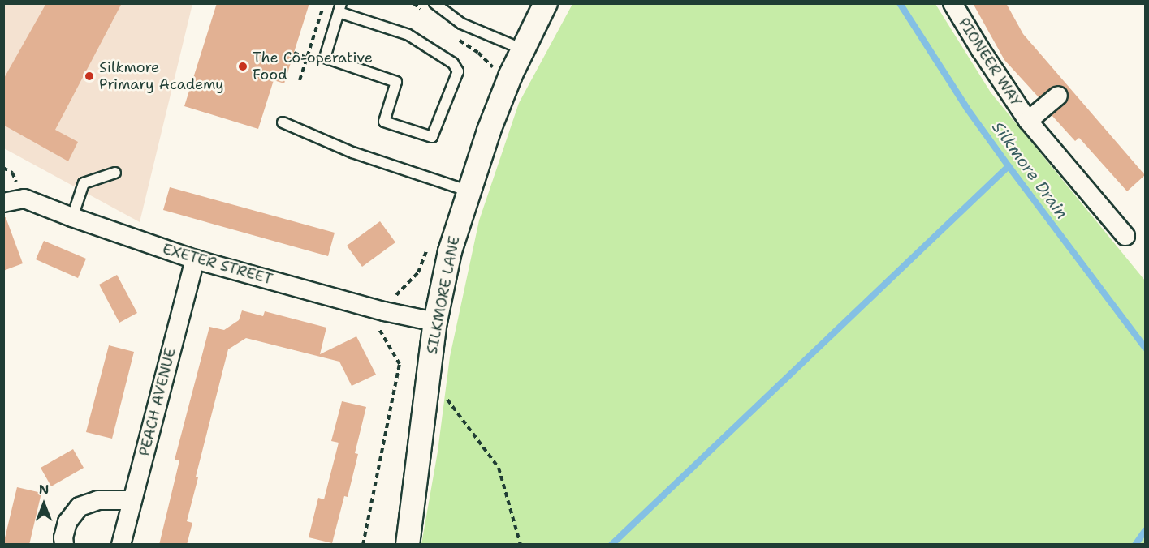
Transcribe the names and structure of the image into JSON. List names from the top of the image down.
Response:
{
  "streets": {
    "street": [
      "PIONEER WAY",
      "EXETER STREET",
      "SILKMORE LANE",
      "PEACH AVENUE"
    ]
  },
  "crossings": [
    ["EXETER STREET", "SILKMORE LANE"],
    ["EXETER STREET", "PEACH AVENUE"]
  ],
  "water": ["Silkmore Drain"],
  "places": ["The Co-operative Food", "Silkmore Primary Academy"],
  "north": "top"
}
